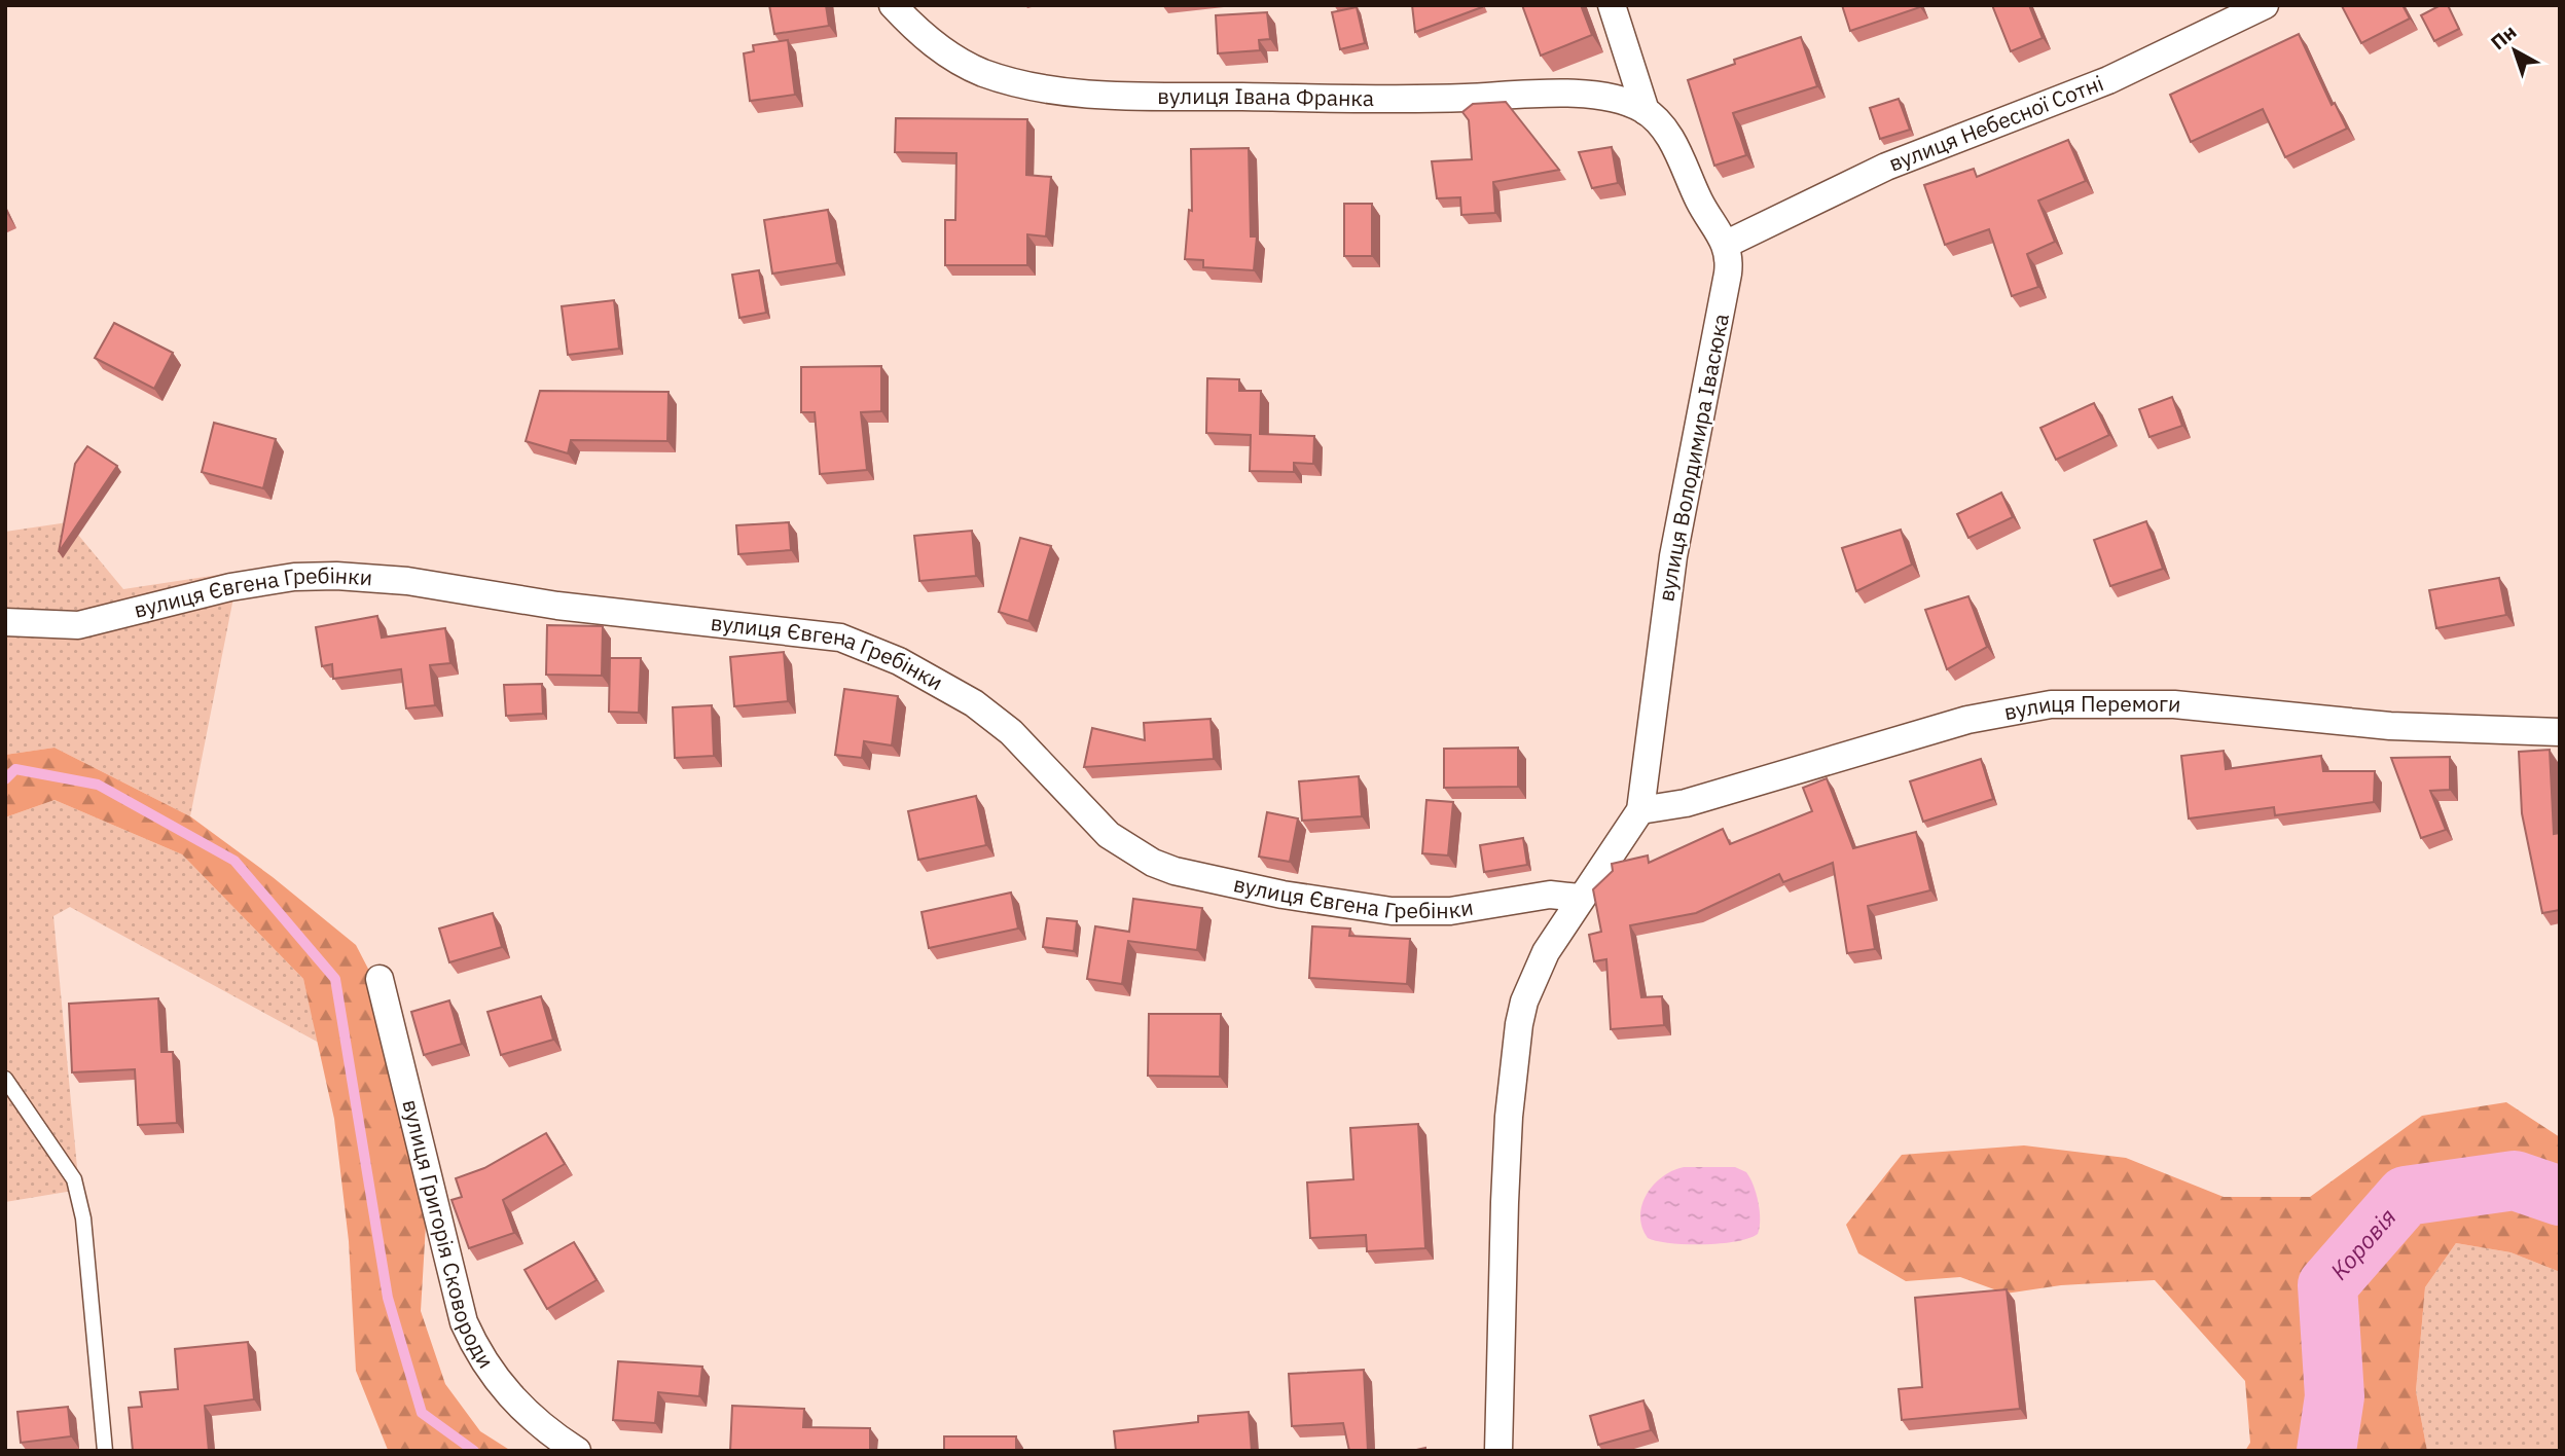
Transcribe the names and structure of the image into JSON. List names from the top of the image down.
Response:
{
  "streets": {
    "street": [
      "вулиця Івана Франка",
      "вулиця Небесної Сотні",
      "вулиця Володимира Івасюка",
      "вулиця Євгена Гребінки",
      "вулиця Перемоги",
      "вулиця Григорія Сковороди"
    ]
  },
  "crossings": [
    ["вулиця Небесної Сотні", "вулиця Володимира Івасюка"],
    ["вулиця Володимира Івасюка", "вулиця Перемоги"]
  ],
  "water": ["Коровія"],
  "north": "top left"
}
